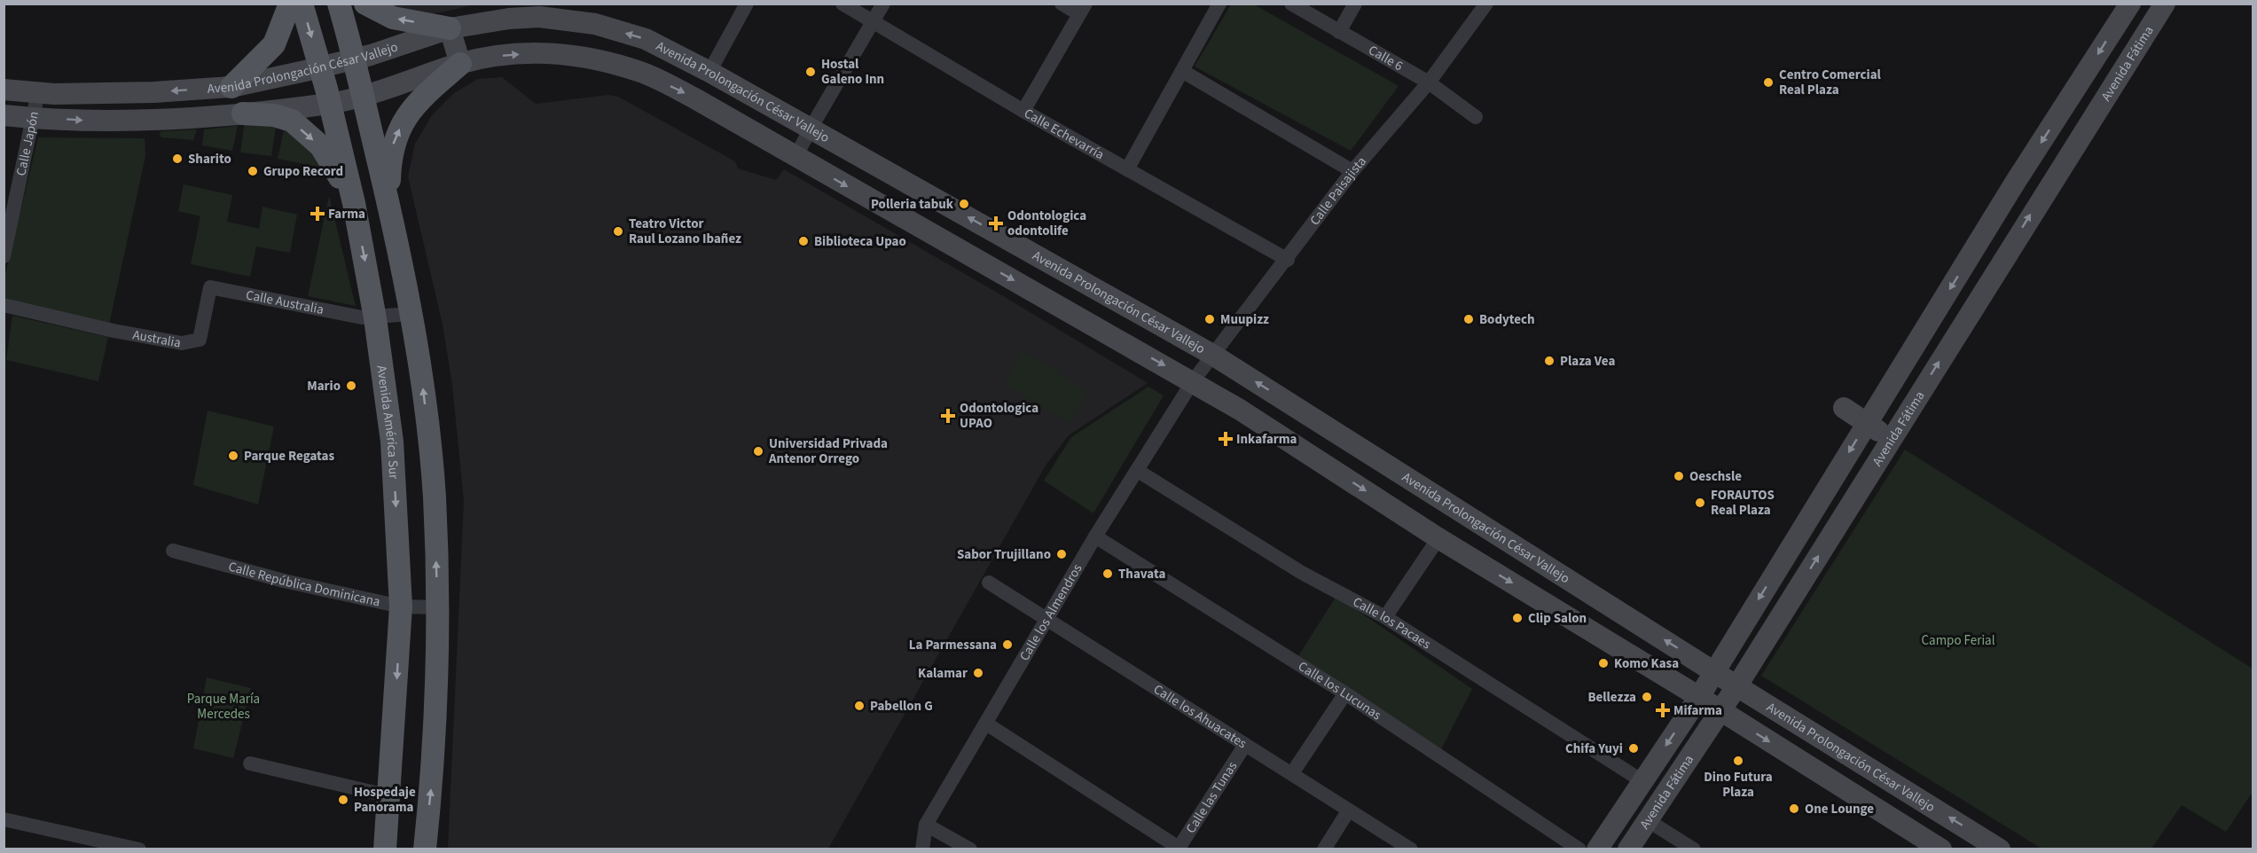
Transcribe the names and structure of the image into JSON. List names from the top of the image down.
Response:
{
  "streets": {
    "main road": ["Avenida Fátima", "Avenida Prolongación César Vallejo", "Avenida América Sur"],
    "street": [
      "Calle 6",
      "Calle Echevarría",
      "Calle Japón",
      "Calle Paisajista",
      "Calle Australia",
      "Australia",
      "Calle República Dominicana",
      "Calle los Almendros",
      "Calle los Pacaes",
      "Calle los Lucunas",
      "Calle los Ahuacates",
      "Calle las Tunas"
    ]
  },
  "crossings": [
    ["Calle 6", "Calle Paisajista"],
    ["Avenida Fátima", "Avenida Prolongación César Vallejo"],
    ["Avenida Fátima", "Calle los Pacaes"],
    ["Avenida Prolongación César Vallejo", "Calle Japón"],
    ["Avenida Prolongación César Vallejo", "Calle Paisajista"],
    ["Avenida Prolongación César Vallejo", "Avenida América Sur"],
    ["Avenida Prolongación César Vallejo", "Calle los Almendros"],
    ["Calle Echevarría", "Calle Paisajista"],
    ["Calle Paisajista", "Calle los Almendros"],
    ["Calle Australia", "Australia"],
    ["Calle Australia", "Avenida América Sur"],
    ["Avenida América Sur", "Calle República Dominicana"],
    ["Calle los Almendros", "Calle los Pacaes"],
    ["Calle los Almendros", "Calle los Lucunas"],
    ["Calle los Almendros", "Calle los Ahuacates"],
    ["Calle los Ahuacates", "Calle las Tunas"]
  ],
  "parks": ["Campo Ferial", "Parque María Mercedes"],
  "places": {
    "other": [
      "Hostal Galeno Inn",
      "Centro Comercial Real Plaza",
      "Sharito",
      "Grupo Record",
      "Polleria tabuk",
      "Teatro Victor Raul Lozano Ibañez",
      "Biblioteca Upao",
      "Muupizz",
      "Bodytech",
      "Plaza Vea",
      "Mario",
      "Universidad Privada Antenor Orrego",
      "Parque Regatas",
      "Oeschsle",
      "FORAUTOS Real Plaza",
      "Sabor Trujillano",
      "Thavata",
      "Clip Salon",
      "La Parmessana",
      "Komo Kasa",
      "Kalamar",
      "Bellezza",
      "Pabellon G",
      "Chifa Yuyi",
      "Dino Futura Plaza",
      "Hospedaje Panorama",
      "One Lounge"
    ],
    "health": [
      "Farma",
      "Odontologica odontolife",
      "Odontologica UPAO",
      "Inkafarma",
      "Mifarma"
    ]
  }
}
